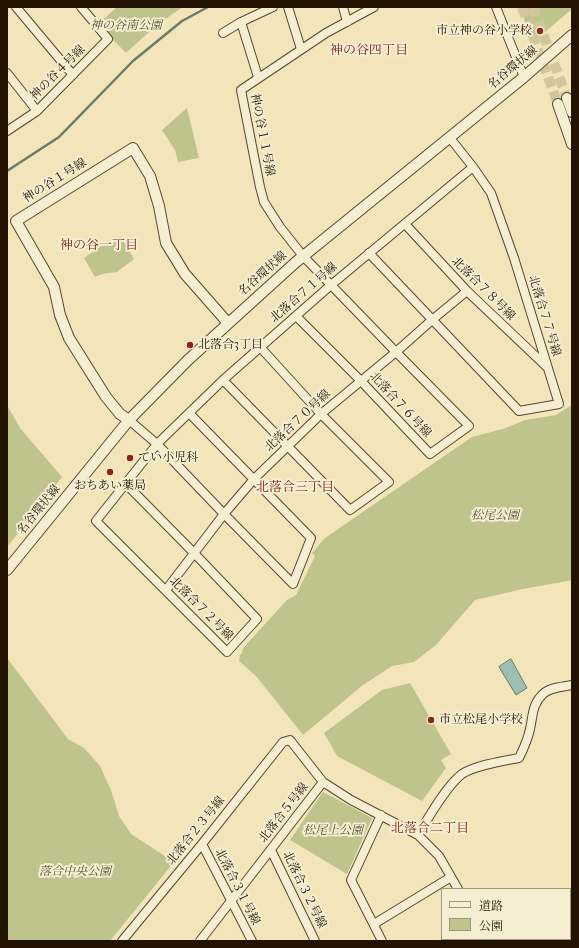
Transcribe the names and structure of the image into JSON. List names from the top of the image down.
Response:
{
  "streets": {
    "street": [
      "名谷環状線",
      "神の谷４号線",
      "神の谷１１号線",
      "神の谷１号線",
      "北落合７８号線",
      "北落合７１号線",
      "北落合７７号線",
      "北落合７６号線",
      "北落合７０号線",
      "北落合７２号線",
      "北落合５号線",
      "北落合２３号線",
      "北落合３１号線",
      "北落合３２号線"
    ]
  },
  "crossings": [
    ["名谷環状線", "神の谷１１号線"],
    ["名谷環状線", "神の谷１号線"],
    ["名谷環状線", "北落合７７号線"],
    ["北落合７８号線", "北落合７１号線"],
    ["北落合７８号線", "北落合７７号線"],
    ["北落合７８号線", "北落合７０号線"],
    ["北落合７１号線", "北落合７７号線"],
    ["北落合７１号線", "北落合７６号線"],
    ["北落合７１号線", "北落合７２号線"],
    ["北落合７７号線", "北落合７０号線"],
    ["北落合７６号線", "北落合７０号線"],
    ["北落合７０号線", "北落合７２号線"],
    ["北落合５号線", "北落合２３号線"],
    ["北落合５号線", "北落合３１号線"],
    ["北落合５号線", "北落合３２号線"],
    ["北落合２３号線", "北落合３１号線"]
  ],
  "districts": [
    "神の谷四丁目",
    "神の谷一丁目",
    "北落合三丁目",
    "北落合二丁目"
  ],
  "parks": [
    "神の谷南公園",
    "松尾公園",
    "松尾上公園",
    "落合中央公園"
  ],
  "places": [
    "市立神の谷小学校",
    "北落合3丁目",
    "てい小児科",
    "おちあい薬局",
    "市立松尾小学校"
  ],
  "legend": ["道路", "公園"]
}
